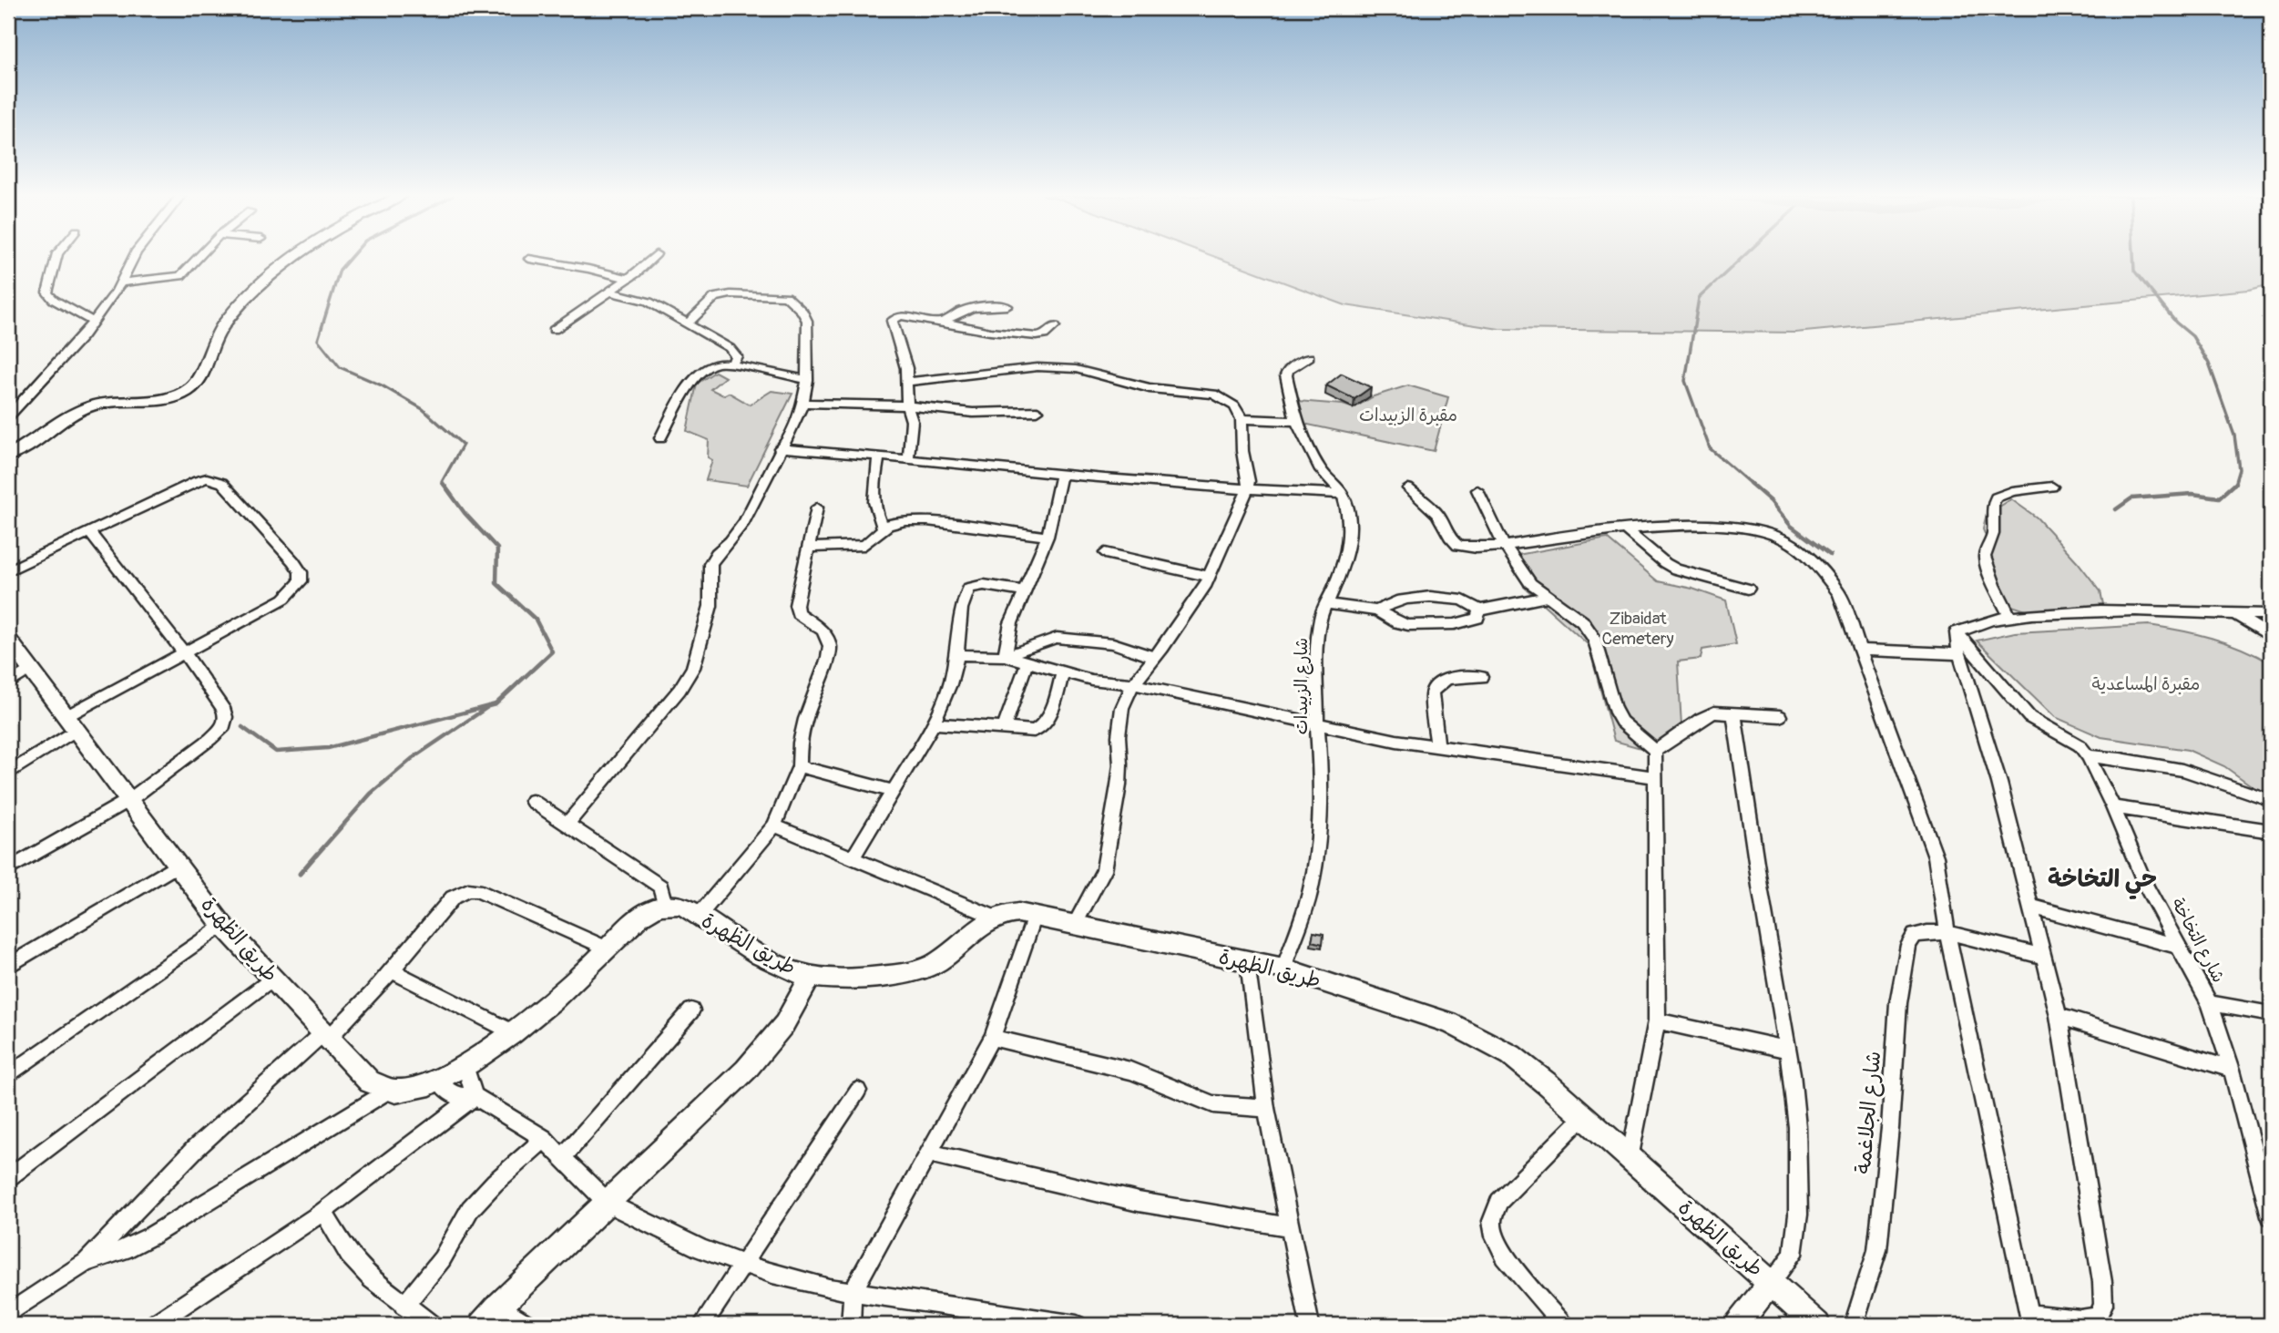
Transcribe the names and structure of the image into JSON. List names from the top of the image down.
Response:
{
  "streets": {
    "main road": ["طريق الظهرة"],
    "street": ["شارع الزبيدات", "شارع التخاخة", "شارع الجلاغمة"]
  },
  "crossings": [
    ["شارع الزبيدات", "طريق الظهرة"]
  ],
  "districts": ["حي التخاخة"],
  "parks": ["مقبرة الزبيدات", "Zibaidat Cemetery", "مقبرة المساعدية"]
}
